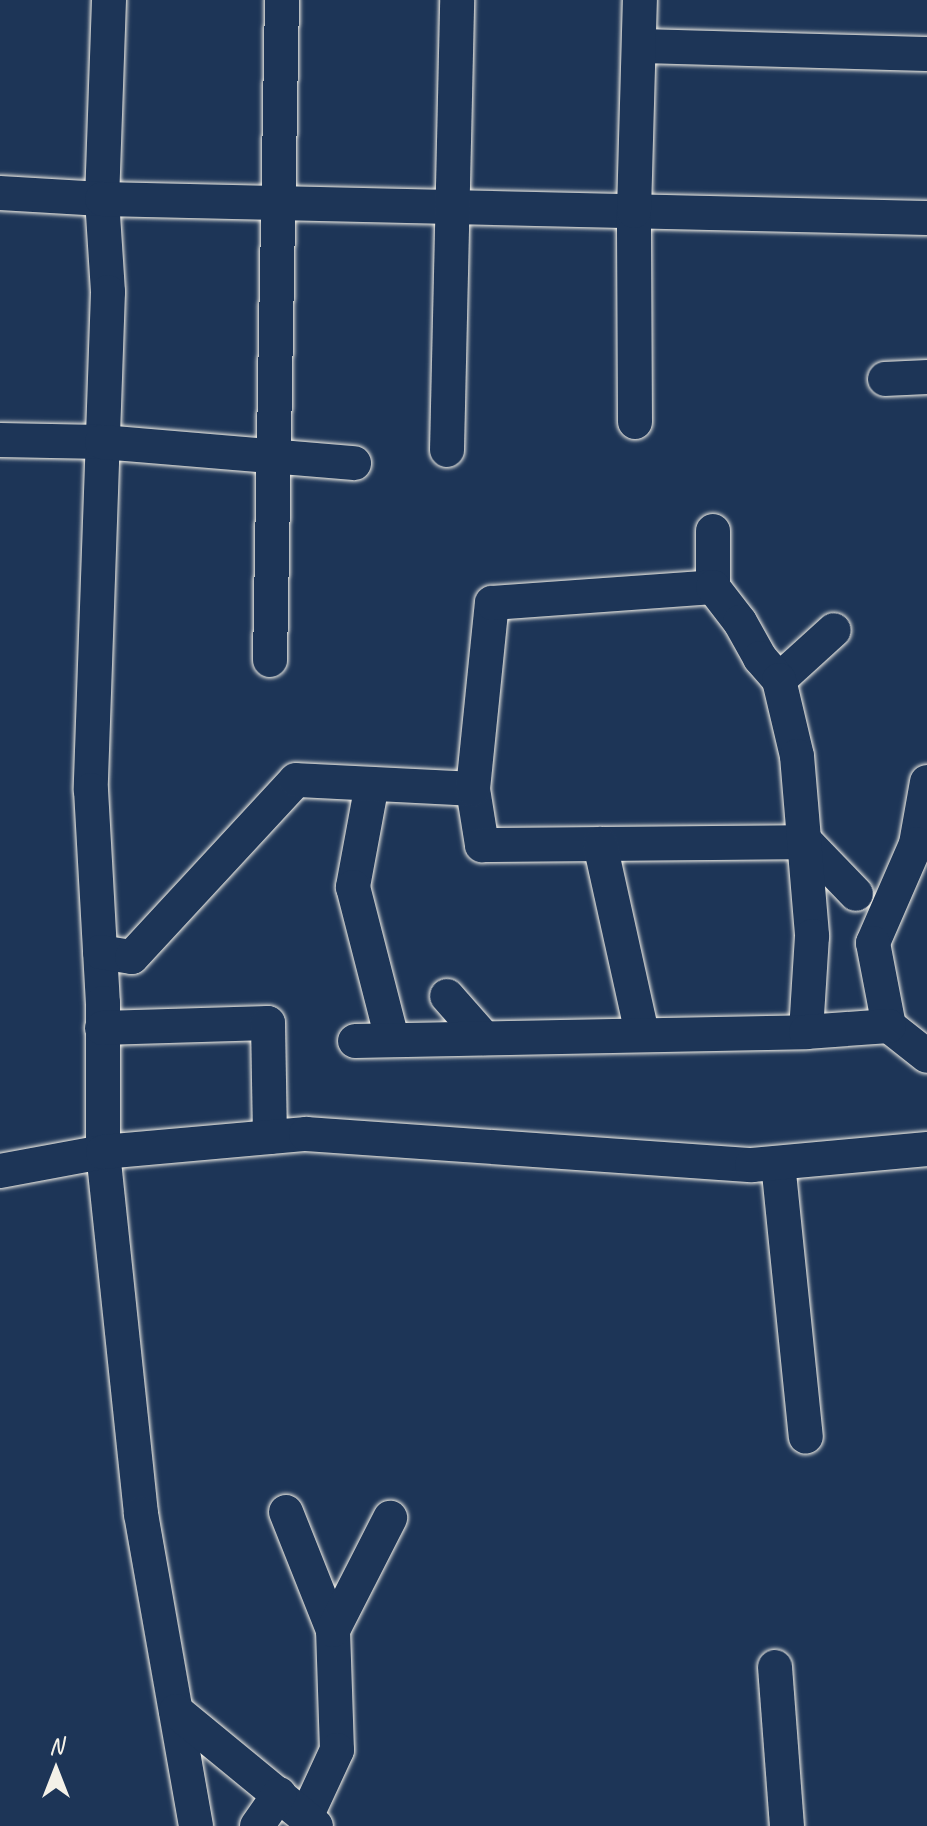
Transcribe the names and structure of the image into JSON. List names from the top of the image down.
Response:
{
  "north": "top"
}
